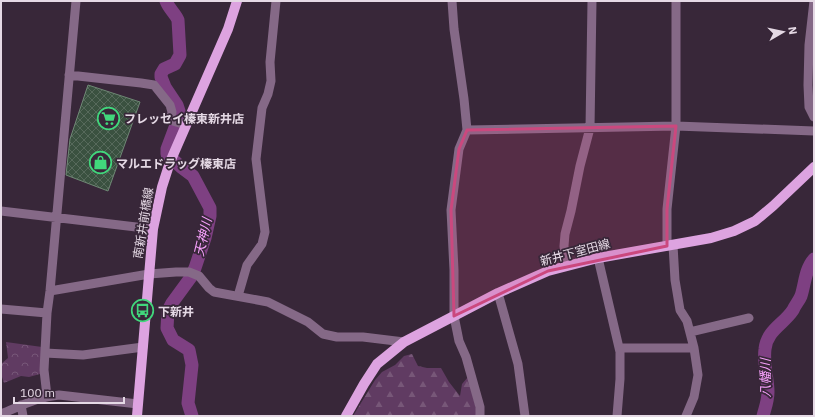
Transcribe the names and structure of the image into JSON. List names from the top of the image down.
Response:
{
  "streets": {
    "main road": ["南新井前橋線", "新井下室田線"]
  },
  "water": ["天神川", "八幡川"],
  "places": {
    "supermarket": ["フレッセイ榛東新井店"],
    "shop": ["マルエドラッグ榛東店"],
    "bus stop": ["下新井"]
  },
  "scale_bar": "100 m",
  "north": "right"
}
